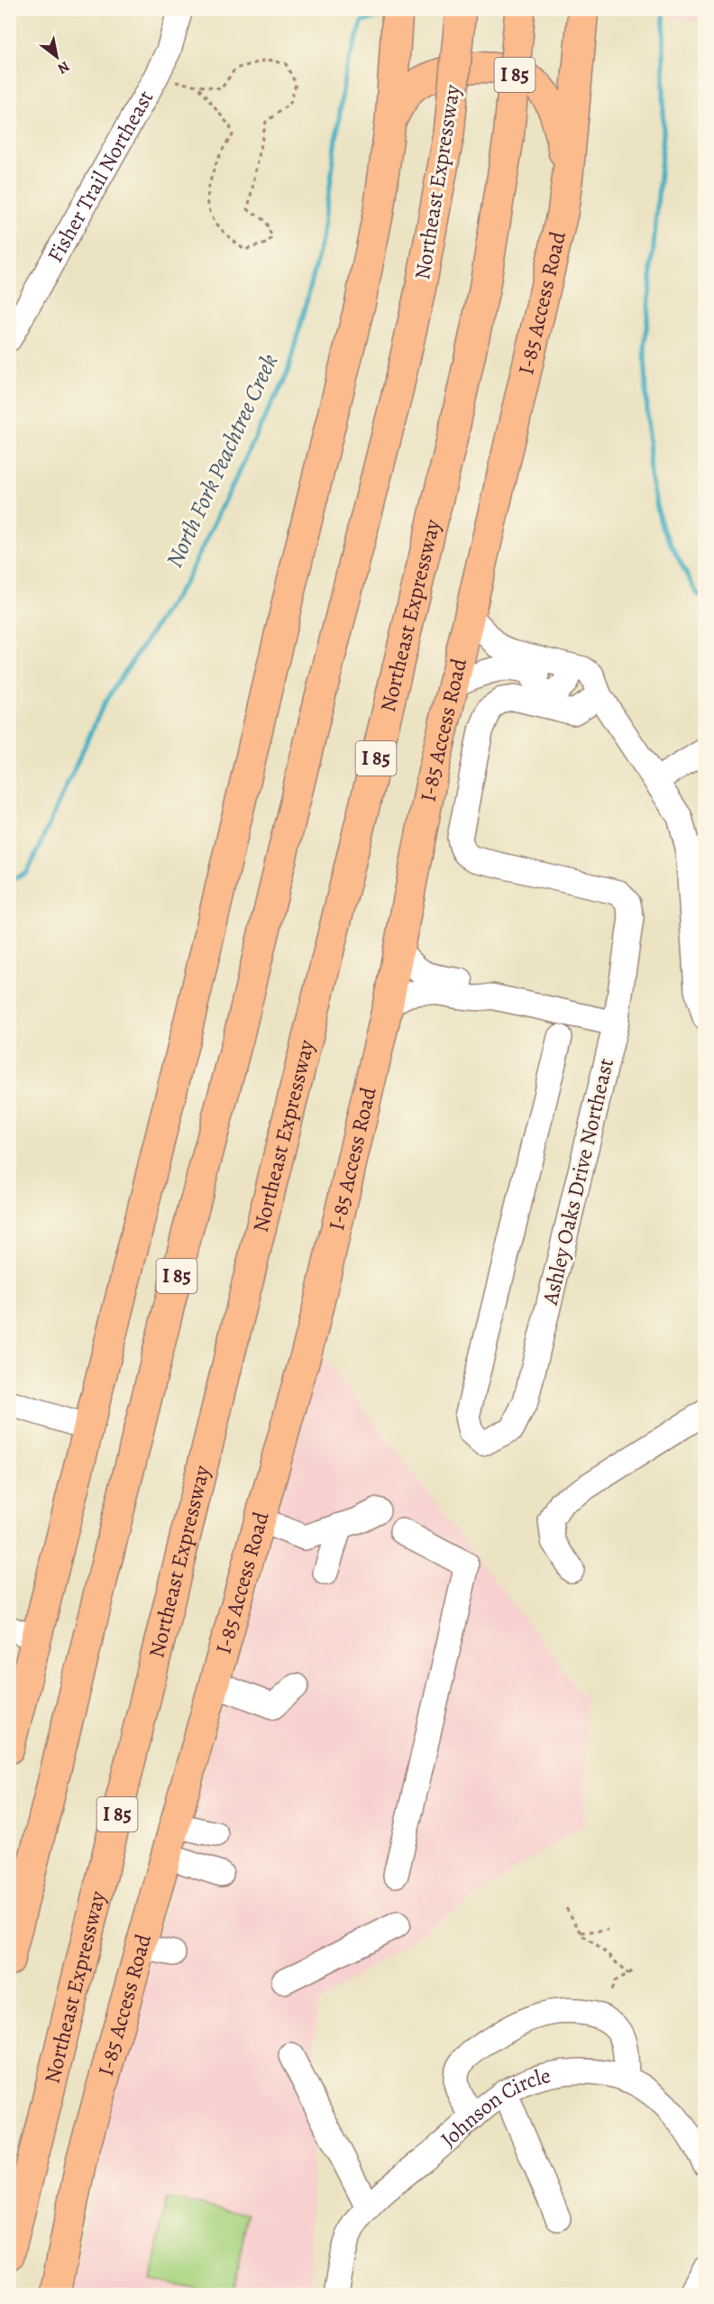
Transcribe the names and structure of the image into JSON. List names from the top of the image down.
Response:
{
  "streets": {
    "main road": ["I 85", "Northeast Expressway", "I-85 Access Road"],
    "street": ["Fisher Trail Northeast", "Ashley Oaks Drive Northeast", "Johnson Circle"]
  },
  "water": ["North Fork Peachtree Creek"],
  "north": "bottom right"
}
